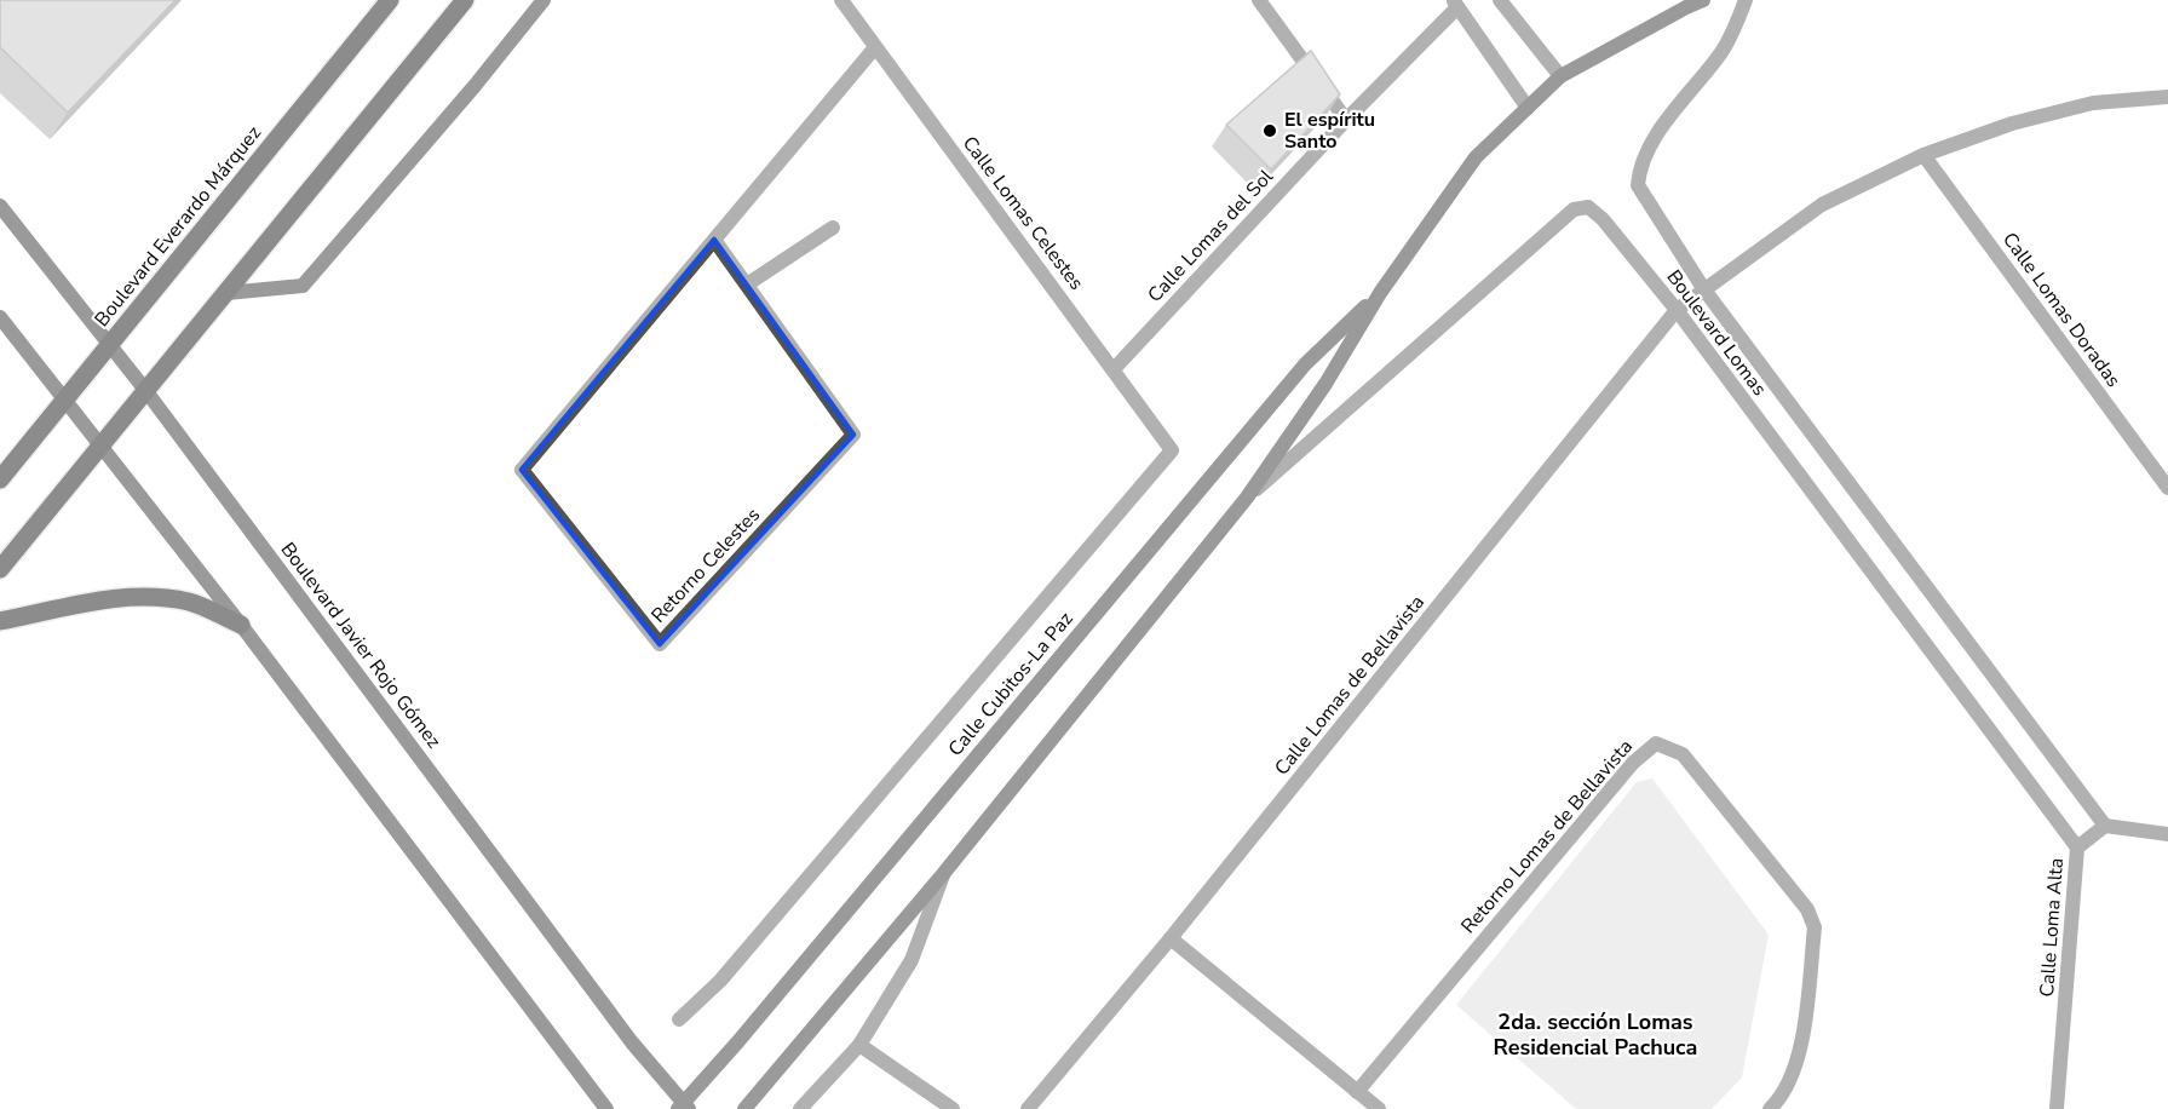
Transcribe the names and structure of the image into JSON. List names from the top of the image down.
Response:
{
  "streets": {
    "main road": ["Boulevard Everardo Márquez", "Boulevard Javier Rojo Gómez", "Calle Cubitos-La Paz"],
    "street": [
      "Calle Lomas Celestes",
      "Calle Lomas del Sol",
      "Calle Lomas Doradas",
      "Boulevard Lomas",
      "Retorno Celestes",
      "Calle Lomas de Bellavista",
      "Retorno Lomas de Bellavista",
      "Calle Loma Alta"
    ]
  },
  "crossings": [
    ["Calle Lomas Celestes", "Calle Lomas del Sol"],
    ["Calle Lomas Celestes", "Retorno Celestes"],
    ["Boulevard Everardo Márquez", "Boulevard Javier Rojo Gómez"],
    ["Calle Lomas Doradas", "Calle Lomas de Bellavista"],
    ["Boulevard Lomas", "Calle Cubitos-La Paz"],
    ["Boulevard Lomas", "Calle Lomas de Bellavista"],
    ["Boulevard Lomas", "Calle Loma Alta"],
    ["Boulevard Javier Rojo Gómez", "Calle Cubitos-La Paz"]
  ],
  "districts": ["2da. sección Lomas Residencial Pachuca"],
  "places": ["El espíritu Santo"]
}
